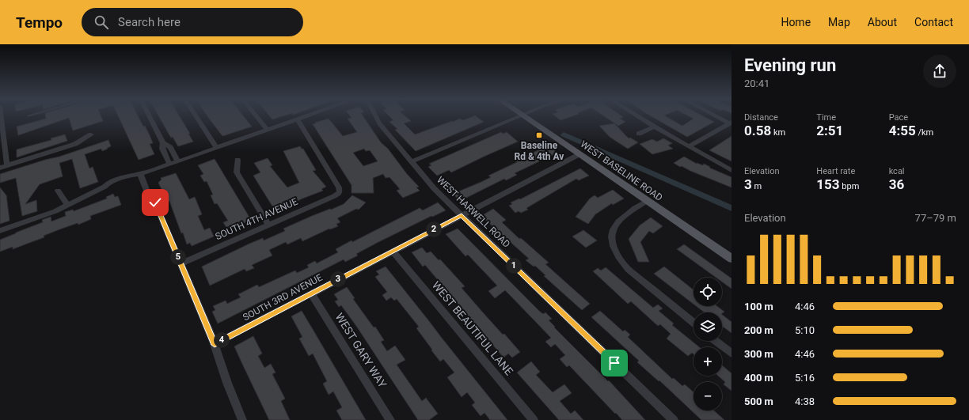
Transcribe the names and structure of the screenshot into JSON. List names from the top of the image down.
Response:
{
  "streets": {
    "main road": ["WEST BASELINE ROAD"],
    "street": [
      "WEST HARWELL ROAD",
      "SOUTH 4TH AVENUE",
      "SOUTH 3RD AVENUE",
      "WEST BEAUTIFUL LANE",
      "WEST GARY WAY"
    ]
  },
  "crossings": [
    ["WEST BASELINE ROAD", "SOUTH 3RD AVENUE"],
    ["WEST HARWELL ROAD", "SOUTH 3RD AVENUE"],
    ["SOUTH 3RD AVENUE", "WEST BEAUTIFUL LANE"],
    ["SOUTH 3RD AVENUE", "WEST GARY WAY"]
  ],
  "places": {
    "transit": ["Baseline Rd & 4th Av"]
  },
  "page": {
    "header": "Tempo",
    "search": "Search here",
    "nav": [
      "Home",
      "Map",
      "About",
      "Contact"
    ],
    "heading": ["Evening run", "20:41"],
    "stats": [
      ["Distance", "0.58 km"],
      ["Time", "2:51"],
      ["Pace", "4:55 /km"],
      ["Elevation", "3 m"],
      ["Heart rate", "153 bpm"],
      ["kcal", "36"]
    ],
    "chart": ["Elevation", "77–79 m"],
    "pins": [
      "2",
      "5",
      "1",
      "3",
      "4"
    ],
    "map_buttons": ["+", "−"],
    "list": [
      {
        "name": "100 m",
        "note": "4:46"
      },
      {
        "name": "200 m",
        "note": "5:10"
      },
      {
        "name": "300 m",
        "note": "4:46"
      },
      {
        "name": "400 m",
        "note": "5:16"
      },
      {
        "name": "500 m",
        "note": "4:38"
      }
    ]
  }
}
